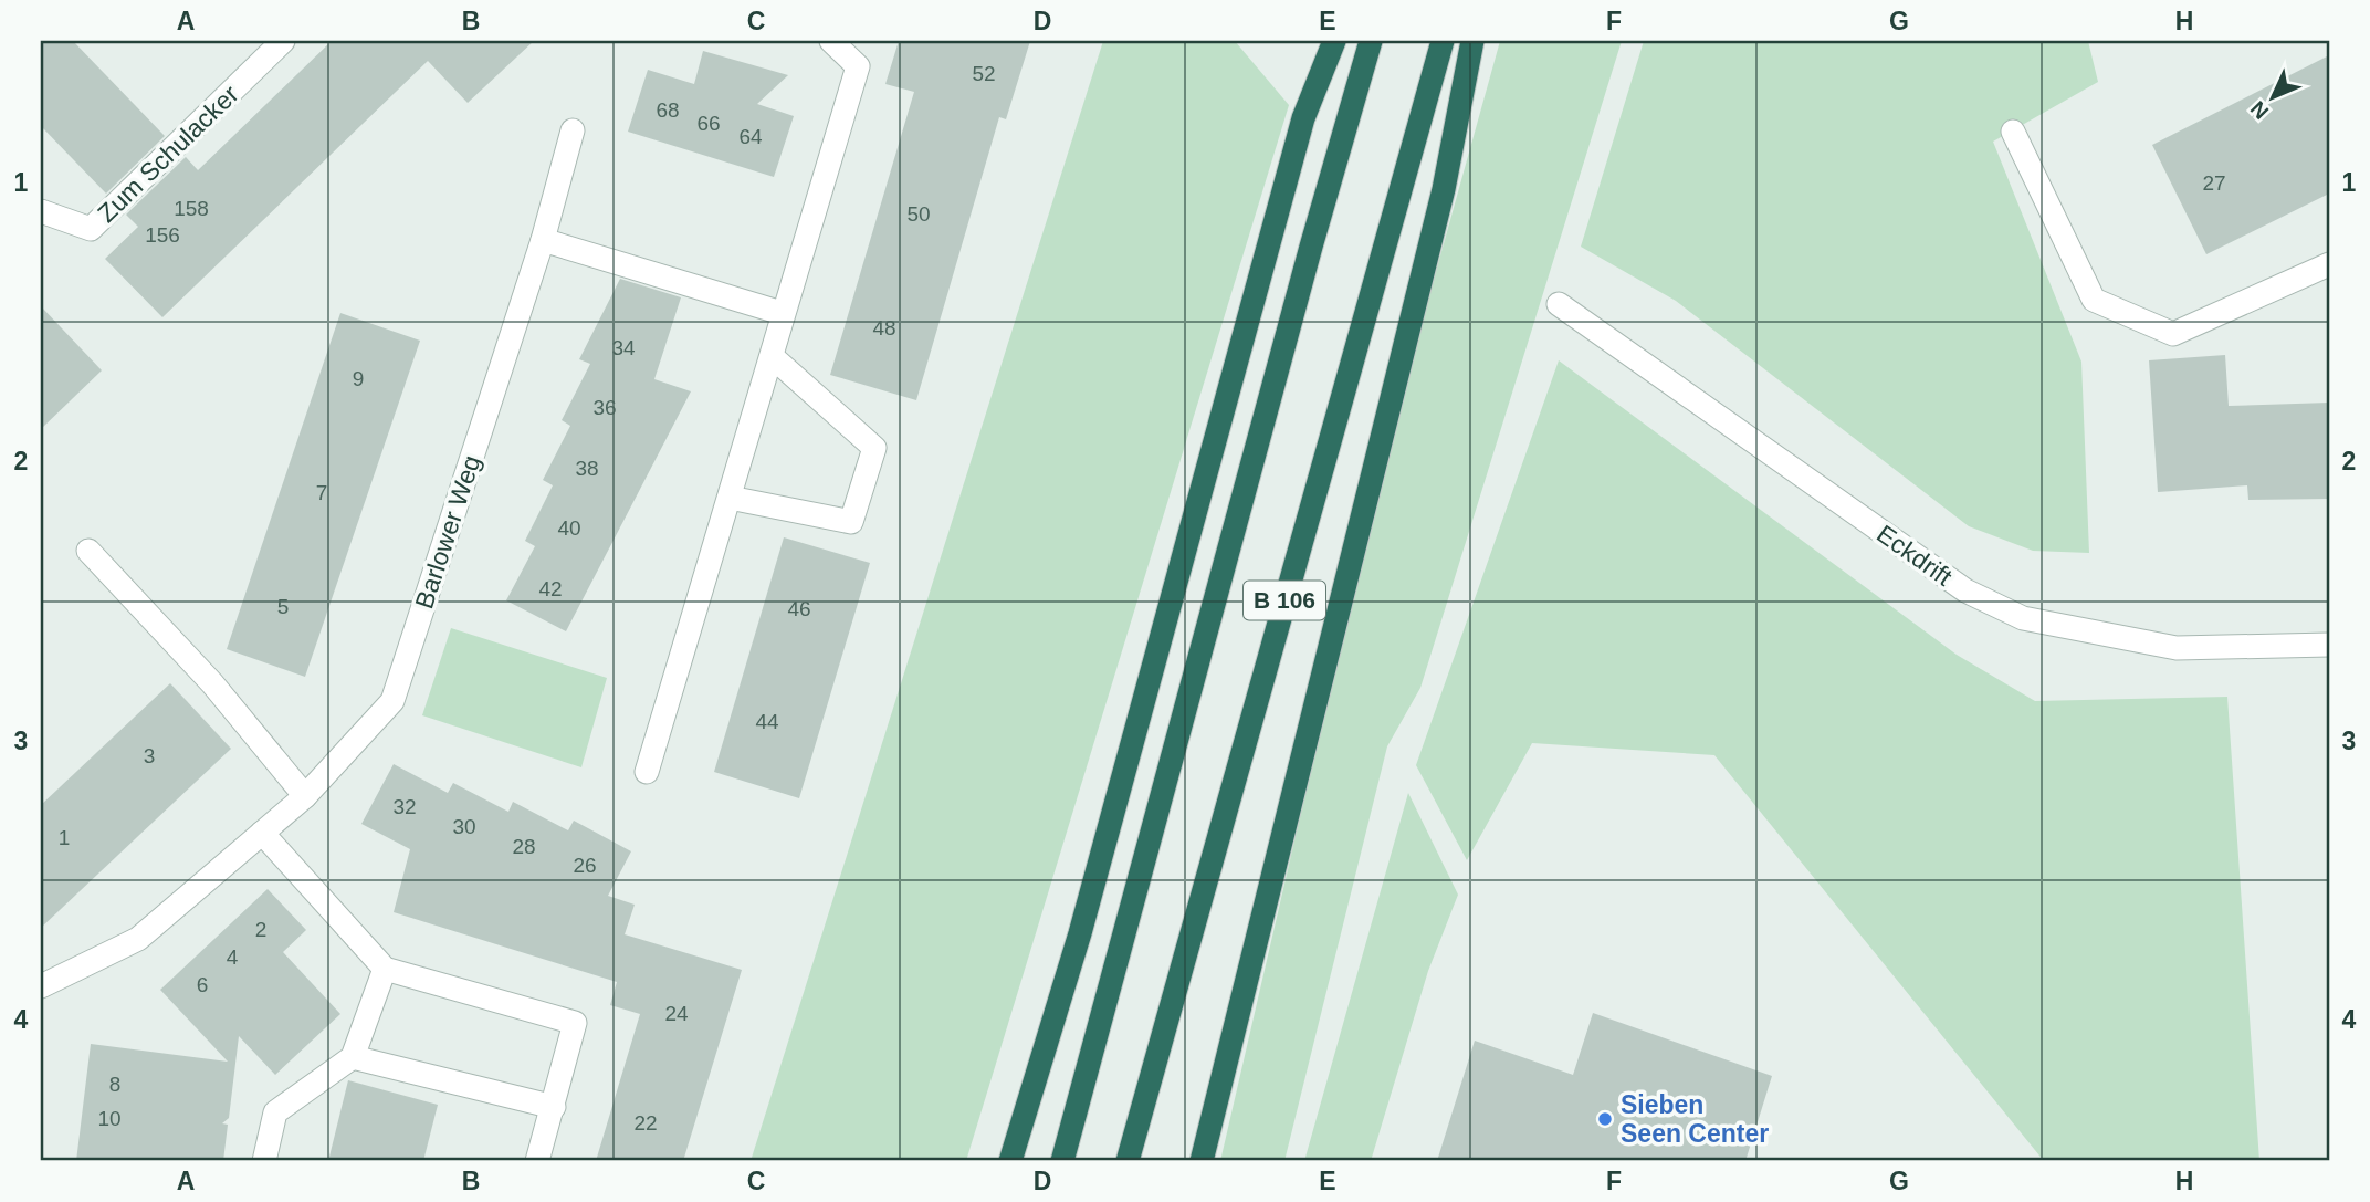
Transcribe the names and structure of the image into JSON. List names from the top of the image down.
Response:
{
  "streets": {
    "highway": ["B 106"],
    "street": ["Zum Schulacker", "Barlower Weg", "Eckdrift"]
  },
  "places": ["Sieben Seen Center"],
  "house_numbers": [
    "52",
    "68",
    "66",
    "64",
    "27",
    "158",
    "50",
    "156",
    "48",
    "34",
    "9",
    "36",
    "38",
    "7",
    "40",
    "42",
    "5",
    "46",
    "44",
    "3",
    "32",
    "30",
    "1",
    "28",
    "26",
    "2",
    "4",
    "6",
    "24",
    "8",
    "10",
    "22"
  ],
  "north": "bottom left",
  "grid": {
    "columns": [
      "A",
      "B",
      "C",
      "D",
      "E",
      "F",
      "G",
      "H"
    ],
    "rows": [
      "1",
      "2",
      "3",
      "4"
    ]
  }
}
